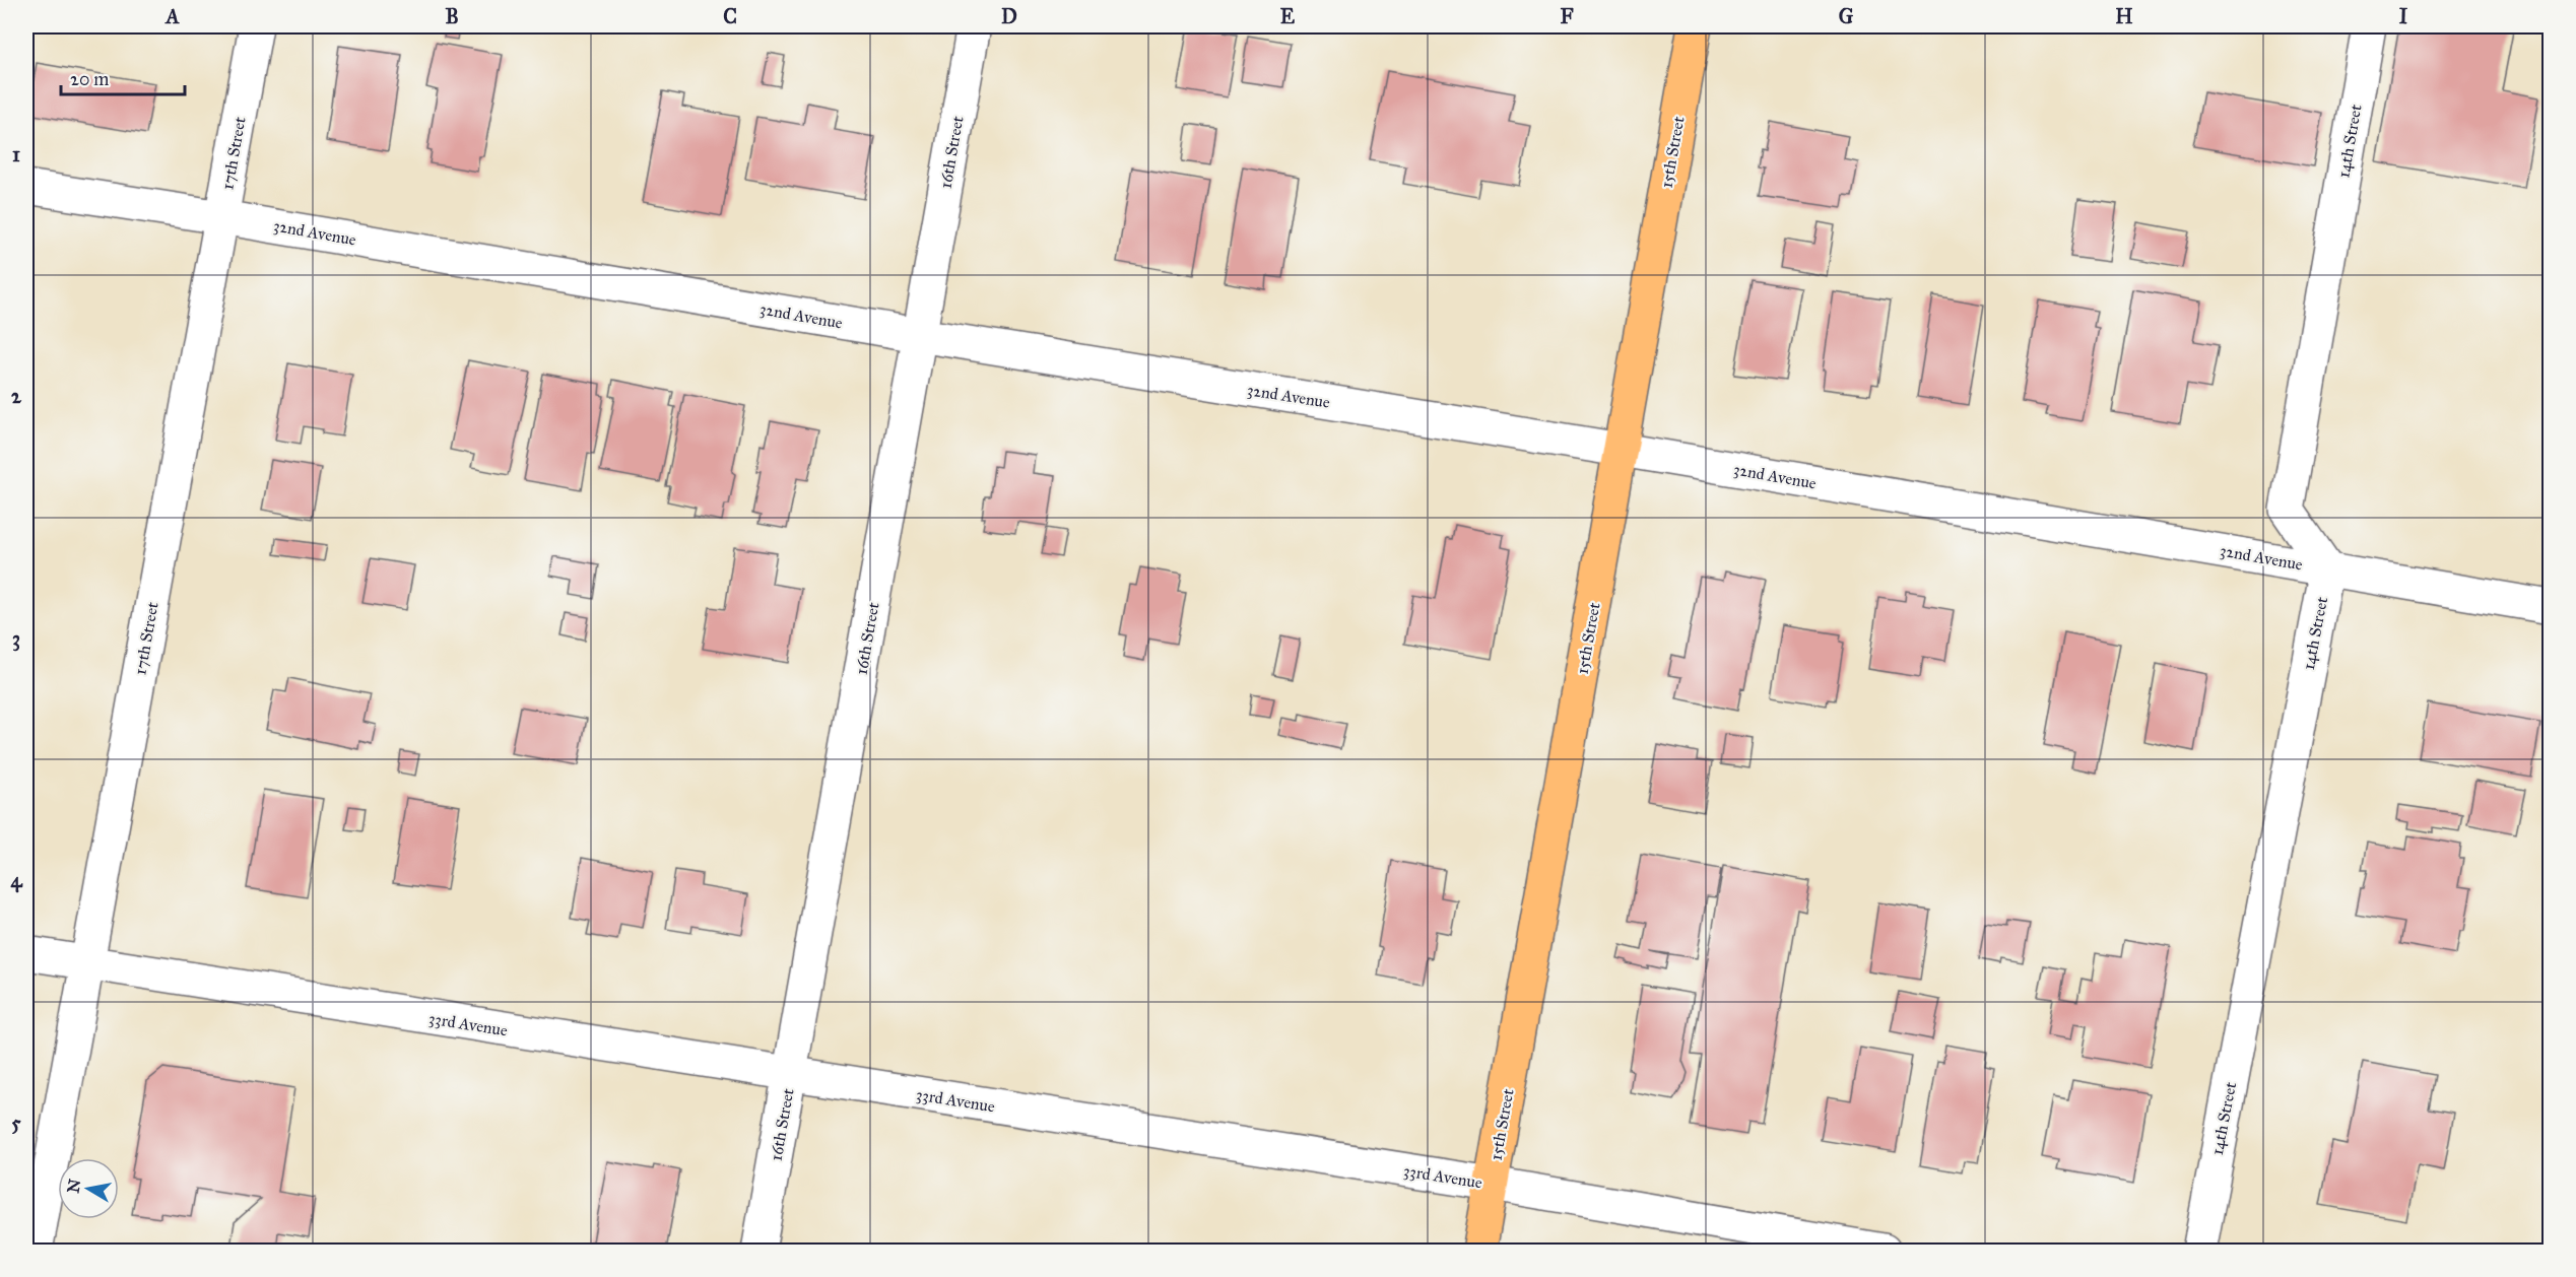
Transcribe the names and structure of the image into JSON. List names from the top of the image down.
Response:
{
  "streets": {
    "main road": ["15th Street"],
    "street": [
      "14th Street",
      "16th Street",
      "17th Street",
      "32nd Avenue",
      "33rd Avenue"
    ]
  },
  "crossings": [
    ["14th Street", "32nd Avenue"],
    ["16th Street", "32nd Avenue"],
    ["16th Street", "33rd Avenue"],
    ["15th Street", "32nd Avenue"],
    ["15th Street", "33rd Avenue"],
    ["17th Street", "32nd Avenue"],
    ["17th Street", "33rd Avenue"]
  ],
  "scale_bar": "20 m",
  "north": "left",
  "grid": {
    "columns": [
      "A",
      "B",
      "C",
      "D",
      "E",
      "F",
      "G",
      "H",
      "I"
    ],
    "rows": [
      "1",
      "2",
      "3",
      "4",
      "5"
    ]
  }
}
